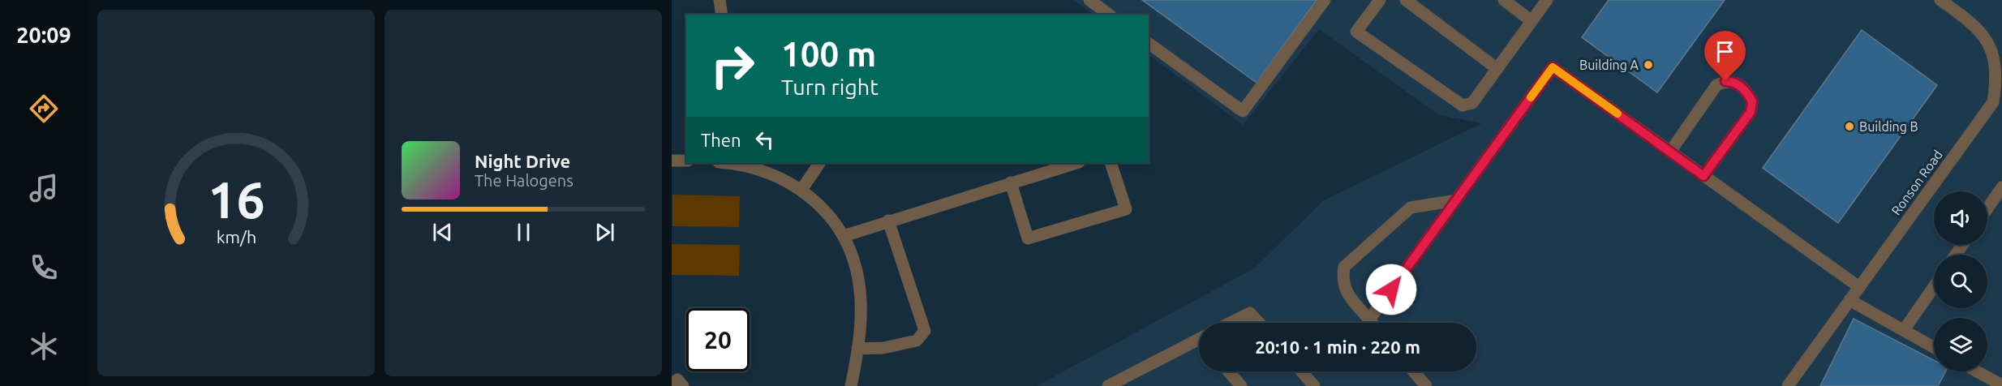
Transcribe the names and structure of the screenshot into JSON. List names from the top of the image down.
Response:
{
  "streets": {
    "street": ["Ronson Road"]
  },
  "places": ["Building A", "Building B"],
  "page": {
    "tabs": "20:09",
    "turn": ["100 m", "Turn right"],
    "then": "Then",
    "song": ["Night Drive", "The Halogens"],
    "limit": "20",
    "trip": "20:10 · 1 min · 220 m",
    "gauge": ["16", "km/h"]
  }
}
